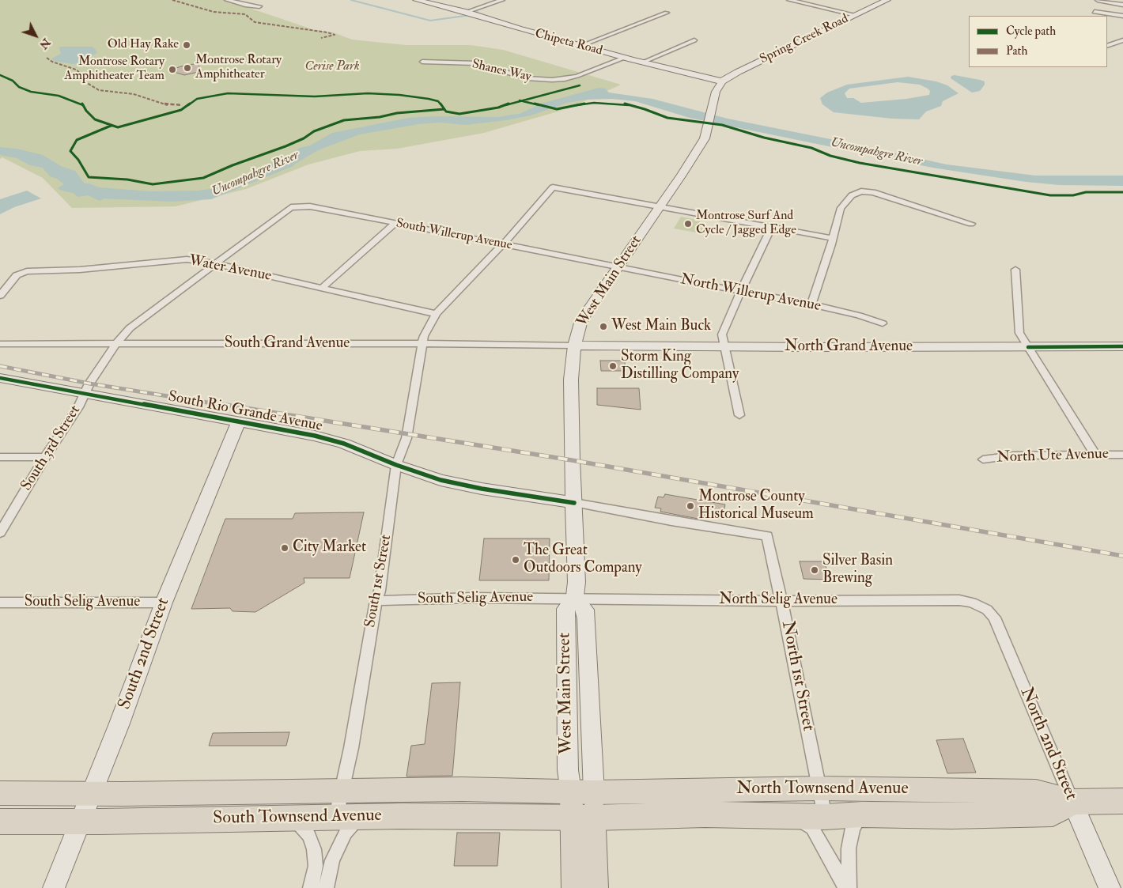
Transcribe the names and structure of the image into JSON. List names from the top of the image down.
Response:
{
  "streets": {
    "highway": ["North Townsend Avenue", "South Townsend Avenue"],
    "main road": ["West Main Street"],
    "street": [
      "Spring Creek Road",
      "Chipeta Road",
      "Shanes Way",
      "South Willerup Avenue",
      "Water Avenue",
      "North Willerup Avenue",
      "South Grand Avenue",
      "North Grand Avenue",
      "South Rio Grande Avenue",
      "South 3rd Street",
      "North Ute Avenue",
      "South 1st Street",
      "South Selig Avenue",
      "North Selig Avenue",
      "South 2nd Street",
      "North 1st Street",
      "North 2nd Street"
    ]
  },
  "crossings": [
    ["Spring Creek Road", "Chipeta Road"],
    ["Spring Creek Road", "West Main Street"],
    ["Chipeta Road", "Shanes Way"],
    ["Chipeta Road", "West Main Street"],
    ["South Willerup Avenue", "West Main Street"],
    ["South Willerup Avenue", "North Willerup Avenue"],
    ["South Willerup Avenue", "South 3rd Street"],
    ["South Willerup Avenue", "South 1st Street"],
    ["Water Avenue", "South 3rd Street"],
    ["Water Avenue", "South 1st Street"],
    ["West Main Street", "North Willerup Avenue"],
    ["West Main Street", "South Grand Avenue"],
    ["West Main Street", "North Grand Avenue"],
    ["West Main Street", "South Rio Grande Avenue"],
    ["West Main Street", "South 1st Street"],
    ["West Main Street", "South Selig Avenue"],
    ["West Main Street", "North Selig Avenue"],
    ["West Main Street", "North 1st Street"],
    ["West Main Street", "North Townsend Avenue"],
    ["West Main Street", "South Townsend Avenue"],
    ["South Grand Avenue", "North Grand Avenue"],
    ["South Grand Avenue", "South 3rd Street"],
    ["South Grand Avenue", "South 1st Street"],
    ["South Rio Grande Avenue", "South 3rd Street"],
    ["South Rio Grande Avenue", "South 1st Street"],
    ["South Rio Grande Avenue", "South 2nd Street"],
    ["South Rio Grande Avenue", "North 1st Street"],
    ["South 1st Street", "South Selig Avenue"],
    ["South 1st Street", "South Townsend Avenue"],
    ["South Selig Avenue", "North Selig Avenue"],
    ["South Selig Avenue", "South 2nd Street"],
    ["North Selig Avenue", "North 1st Street"],
    ["North Selig Avenue", "North 2nd Street"],
    ["South 2nd Street", "South Townsend Avenue"],
    ["North 1st Street", "North Townsend Avenue"],
    ["North 2nd Street", "North Townsend Avenue"],
    ["North Townsend Avenue", "South Townsend Avenue"]
  ],
  "water": ["Uncompahgre River"],
  "parks": ["Cerise Park"],
  "places": [
    "Old Hay Rake",
    "Montrose Rotary Amphitheater",
    "Montrose Rotary Amphitheater Team",
    "Montrose Surf And Cycle / Jagged Edge",
    "West Main Buck",
    "Storm King Distilling Company",
    "Montrose County Historical Museum",
    "City Market",
    "The Great Outdoors Company",
    "Silver Basin Brewing"
  ],
  "legend": ["Cycle path", "Path"],
  "north": "bottom right"
}
